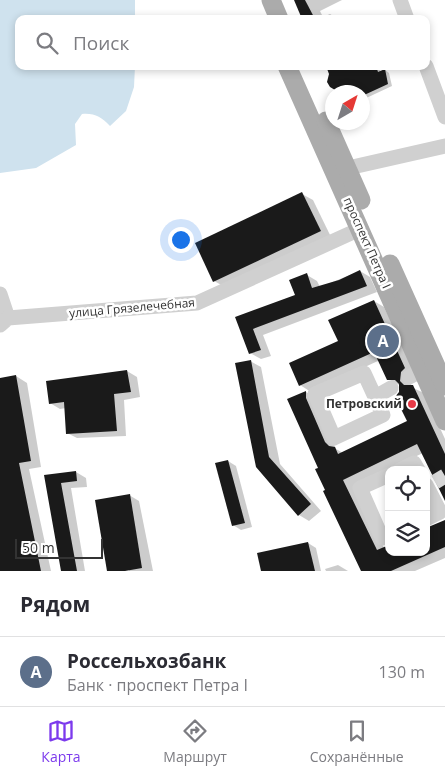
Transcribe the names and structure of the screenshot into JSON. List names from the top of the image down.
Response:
{
  "streets": {
    "main road": ["проспект Петра I"],
    "lane": ["улица Грязелечебная"]
  },
  "crossings": [
    ["проспект Петра I", "улица Грязелечебная"]
  ],
  "places": ["Петровский"],
  "scale_bar": "50 m",
  "north": "top right",
  "page": {
    "search": "Поиск",
    "pins": "A",
    "scale": "50 m",
    "heading": "Рядом",
    "list": [
      {
        "mark": "A",
        "name": "Россельхозбанк",
        "note": "Банк · проспект Петра I",
        "value": "130 m"
      }
    ],
    "nav": ["Карта", "Маршрут", "Сохранённые"]
  }
}
